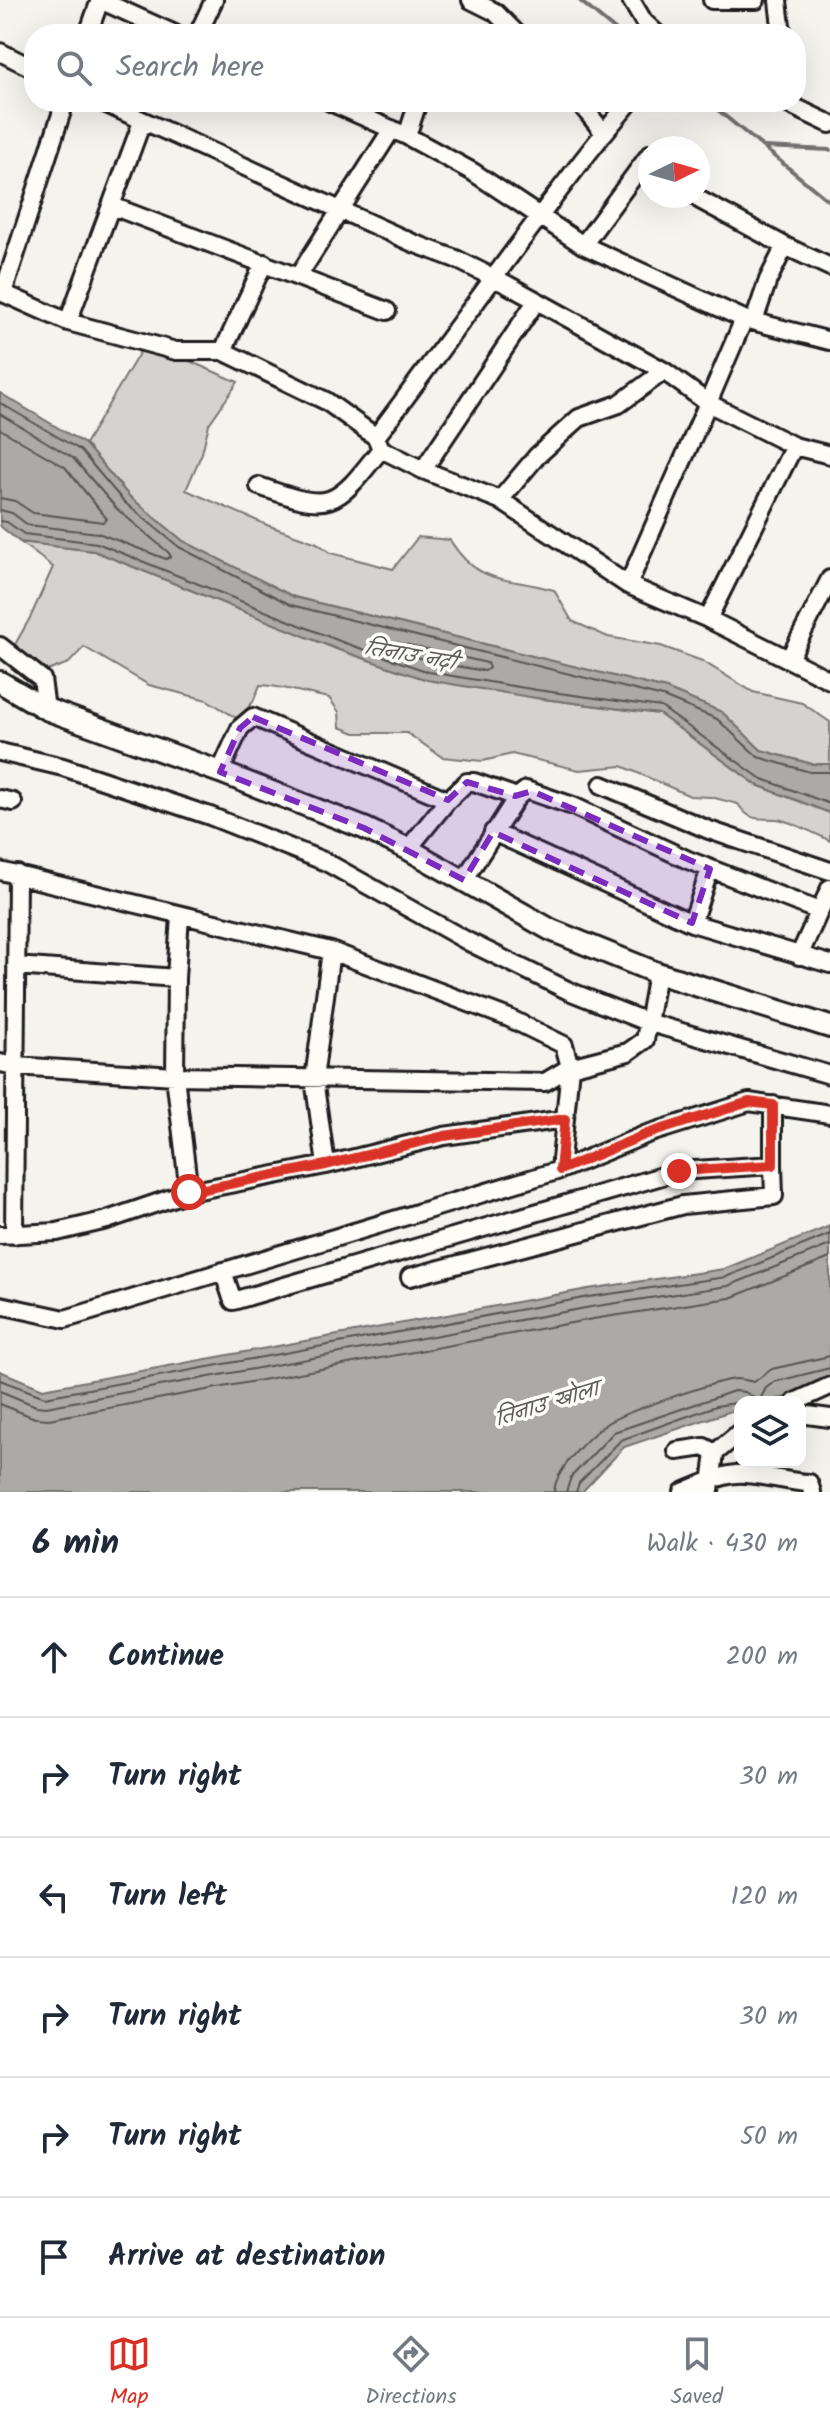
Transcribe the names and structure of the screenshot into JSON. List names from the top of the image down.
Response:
{
  "water": ["तिनाउ नदी", "तिनाउ खोला"],
  "north": "right",
  "page": {
    "search": "Search here",
    "heading": ["6 min", "Walk · 430 m"],
    "list": [
      ["Continue", "200 m"],
      ["Turn right", "30 m"],
      ["Turn left", "120 m"],
      ["Turn right", "30 m"],
      ["Turn right", "50 m"],
      "Arrive at destination"
    ],
    "nav": ["Map", "Directions", "Saved"]
  }
}
